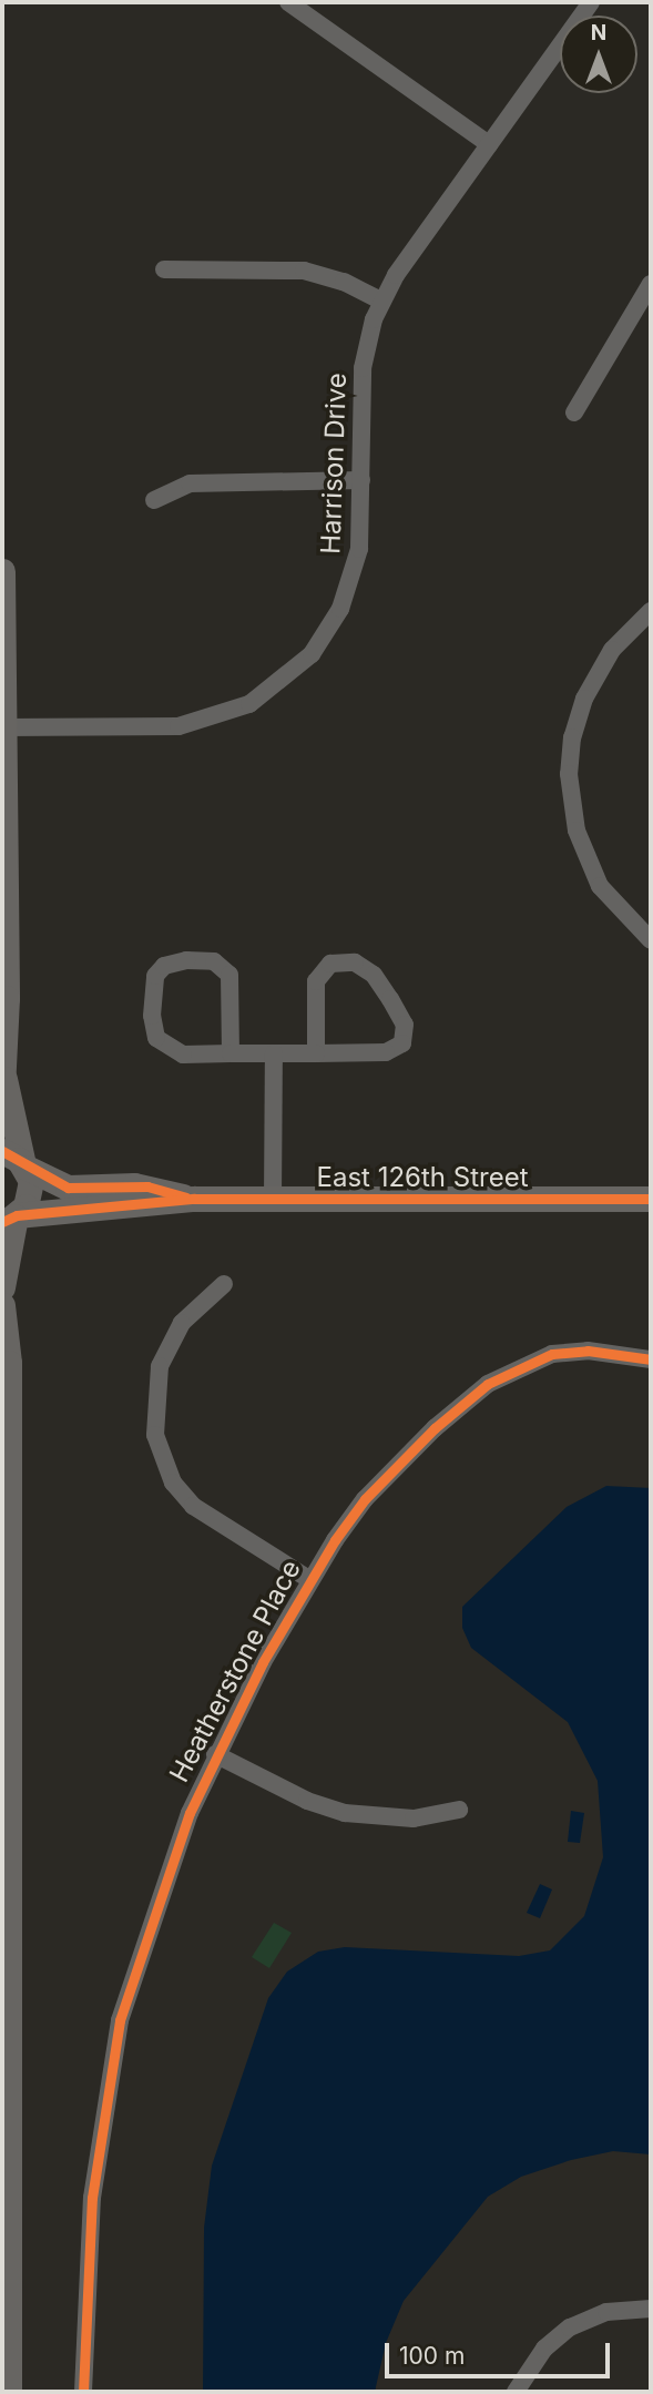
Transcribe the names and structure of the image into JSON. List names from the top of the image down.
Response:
{
  "streets": {
    "street": ["Harrison Drive", "East 126th Street", "Heatherstone Place"]
  },
  "scale_bar": "100 m",
  "north": "top"
}
